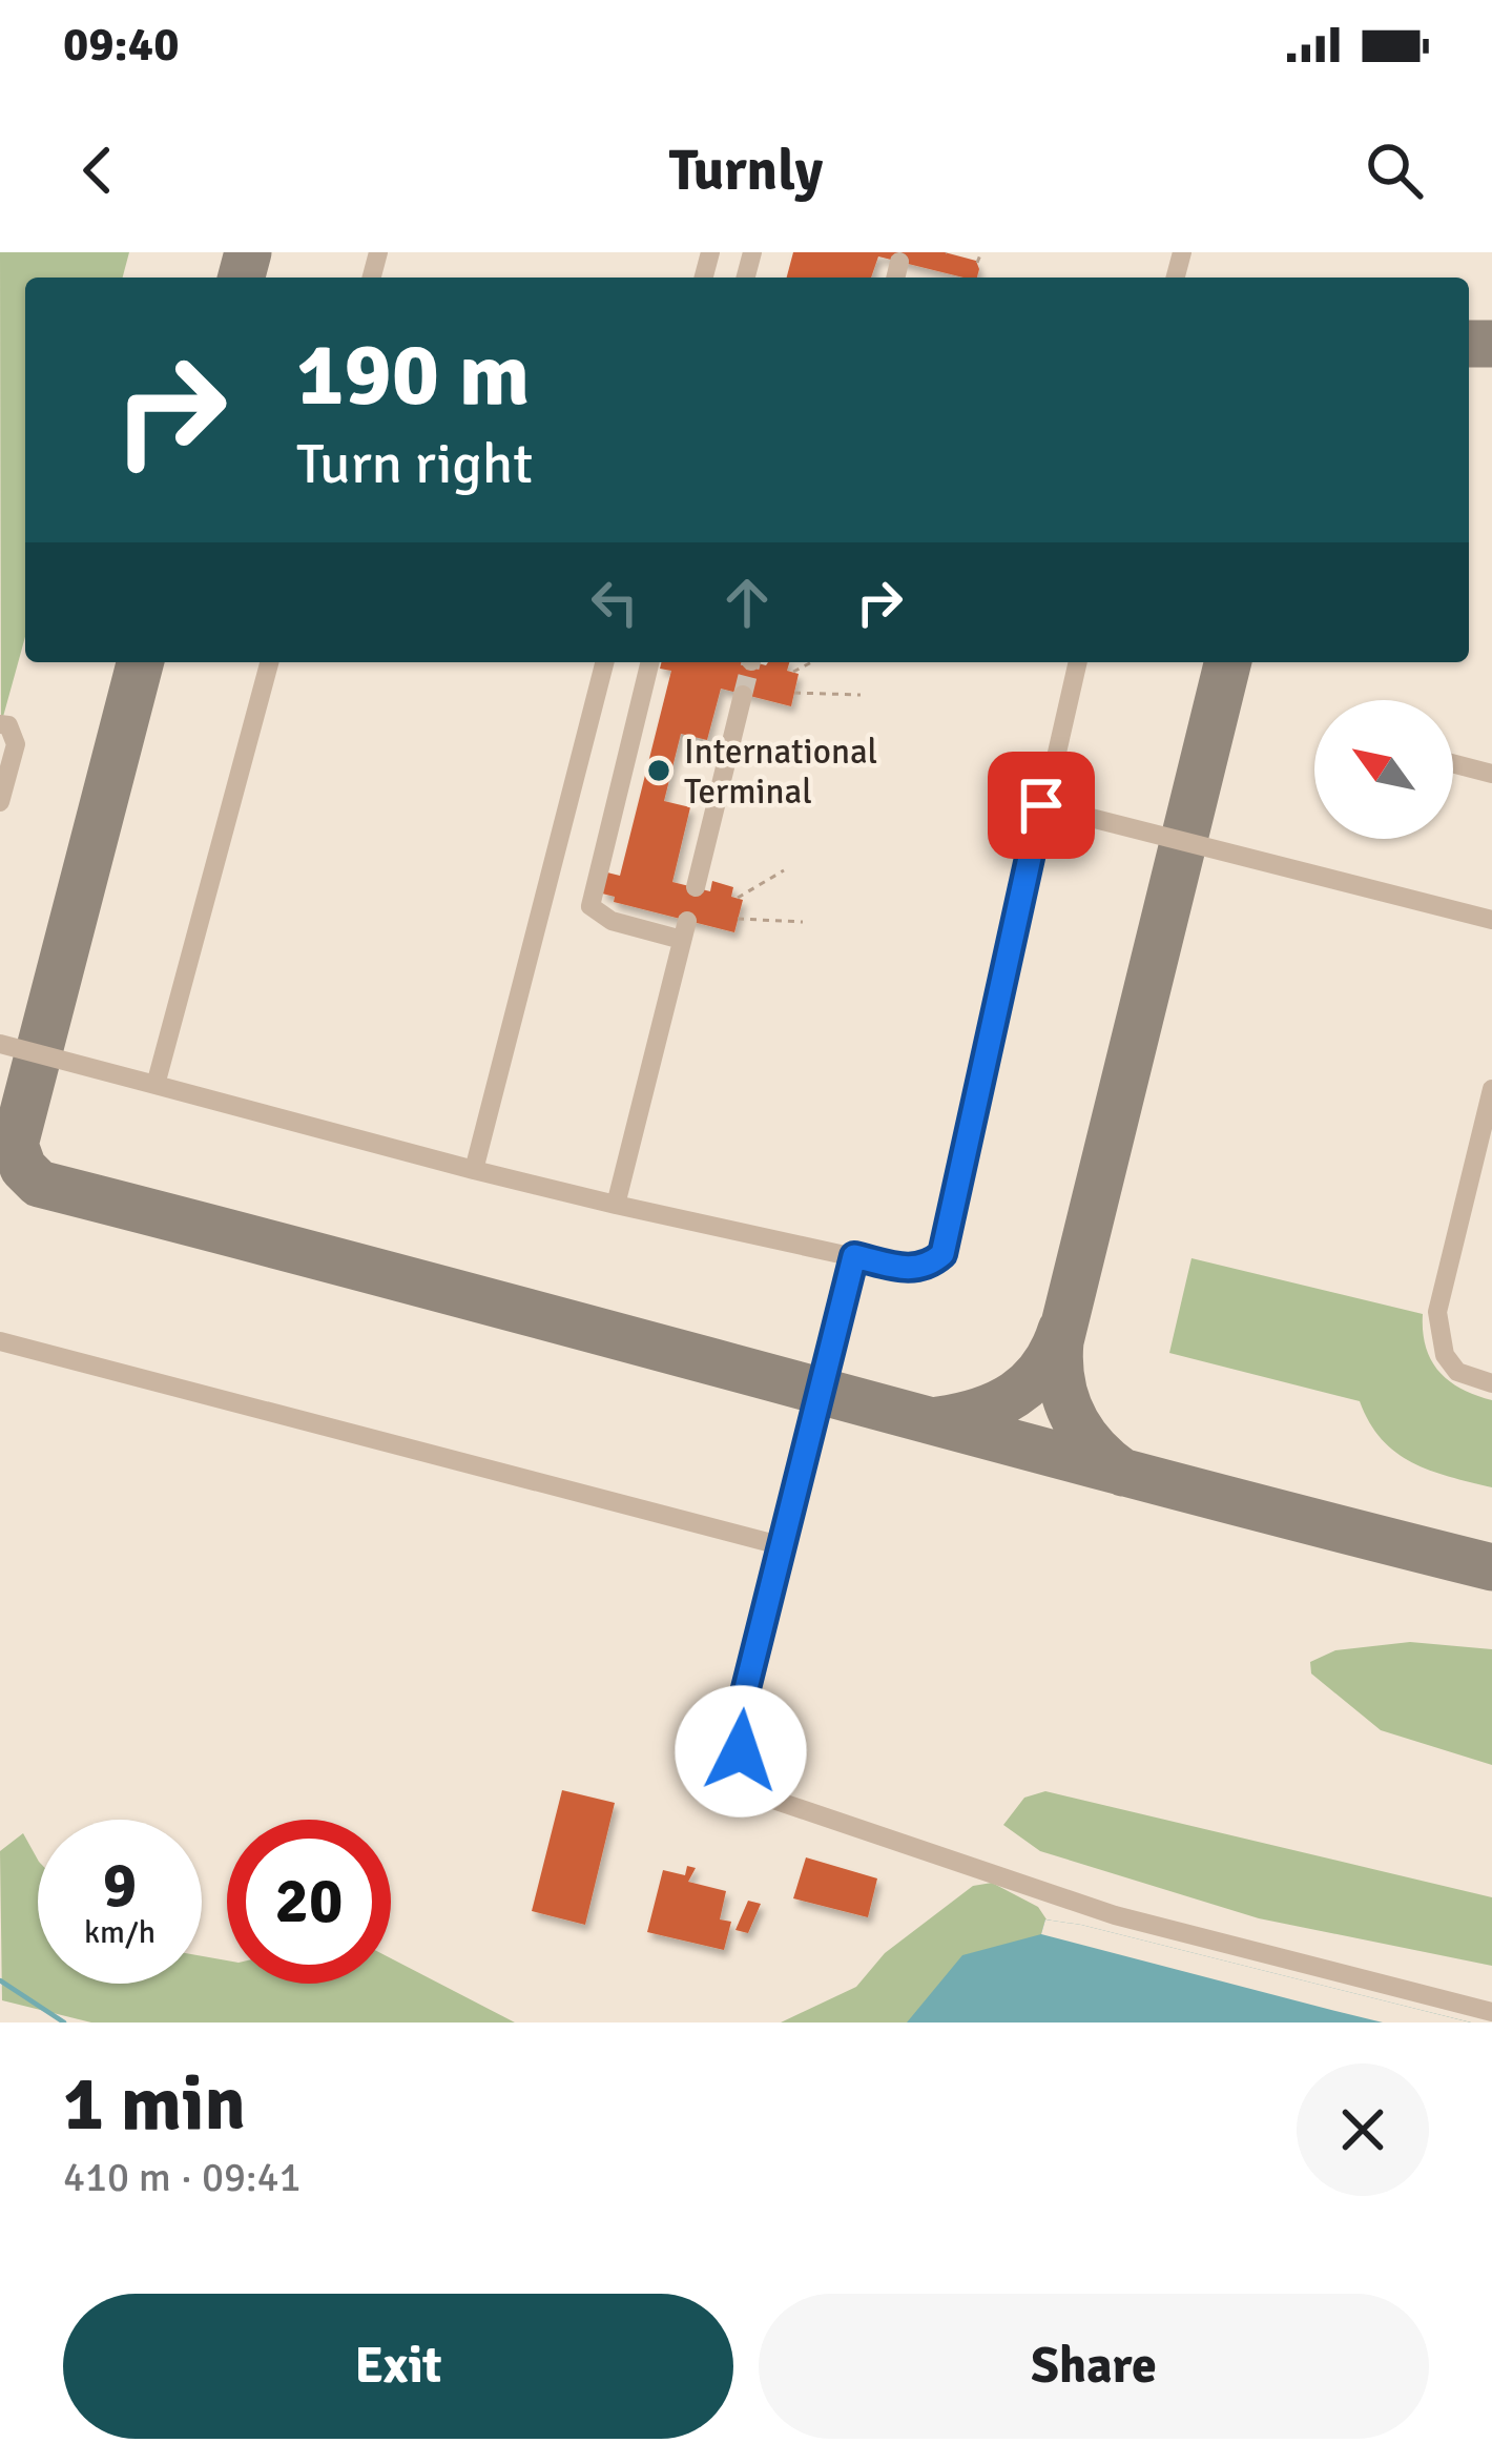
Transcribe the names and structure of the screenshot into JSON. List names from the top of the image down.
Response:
{
  "places": ["International Terminal"],
  "north": "top left",
  "page": {
    "status": "09:40",
    "header": "Turnly",
    "turn": ["190 m", "Turn right"],
    "speed": "9 km/h",
    "limit": "20",
    "heading": ["1 min", "410 m · 09:41"],
    "buttons": ["Exit", "Share"]
  }
}
